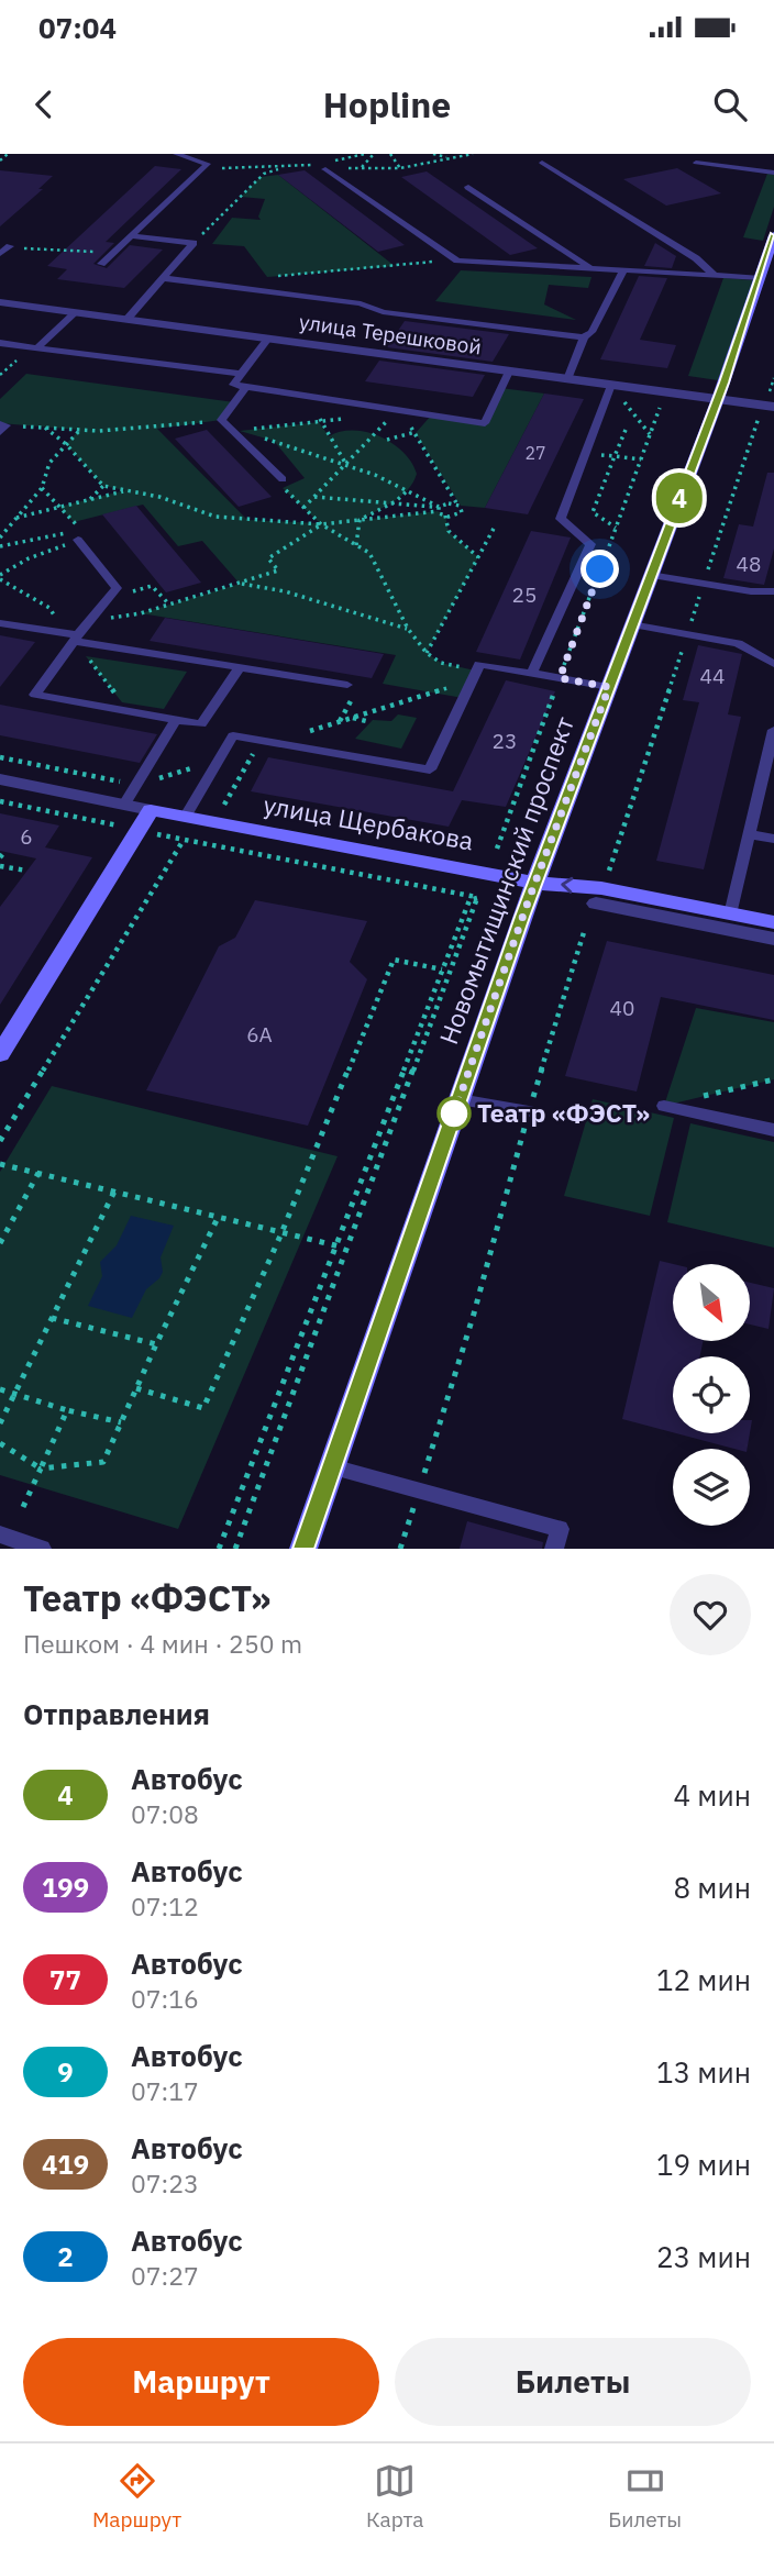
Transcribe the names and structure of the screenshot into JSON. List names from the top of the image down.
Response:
{
  "streets": {
    "main road": ["улица Щербакова", "Новомытищинский проспект"],
    "street": ["улица Терешковой"]
  },
  "crossings": [
    ["улица Терешковой", "Новомытищинский проспект"],
    ["улица Щербакова", "Новомытищинский проспект"]
  ],
  "places": ["Театр «ФЭСТ»"],
  "lines": ["bus line 4"],
  "house_numbers": [
    "27",
    "48",
    "25",
    "44",
    "23",
    "6",
    "40",
    "6А"
  ],
  "north": "bottom right",
  "page": {
    "status": "07:04",
    "header": "Hopline",
    "on_map": "4",
    "heading": [
      ["Театр «ФЭСТ»", "Пешком · 4 мин · 250 m"],
      "Отправления"
    ],
    "list": [
      {
        "mark": "4",
        "name": "Автобус",
        "note": "07:08",
        "value": "4 мин"
      },
      {
        "mark": "199",
        "name": "Автобус",
        "note": "07:12",
        "value": "8 мин"
      },
      {
        "mark": "77",
        "name": "Автобус",
        "note": "07:16",
        "value": "12 мин"
      },
      {
        "mark": "9",
        "name": "Автобус",
        "note": "07:17",
        "value": "13 мин"
      },
      {
        "mark": "419",
        "name": "Автобус",
        "note": "07:23",
        "value": "19 мин"
      },
      {
        "mark": "2",
        "name": "Автобус",
        "note": "07:27",
        "value": "23 мин"
      }
    ],
    "buttons": ["Маршрут", "Билеты"],
    "tabs": ["Маршрут", "Карта", "Билеты"]
  }
}
